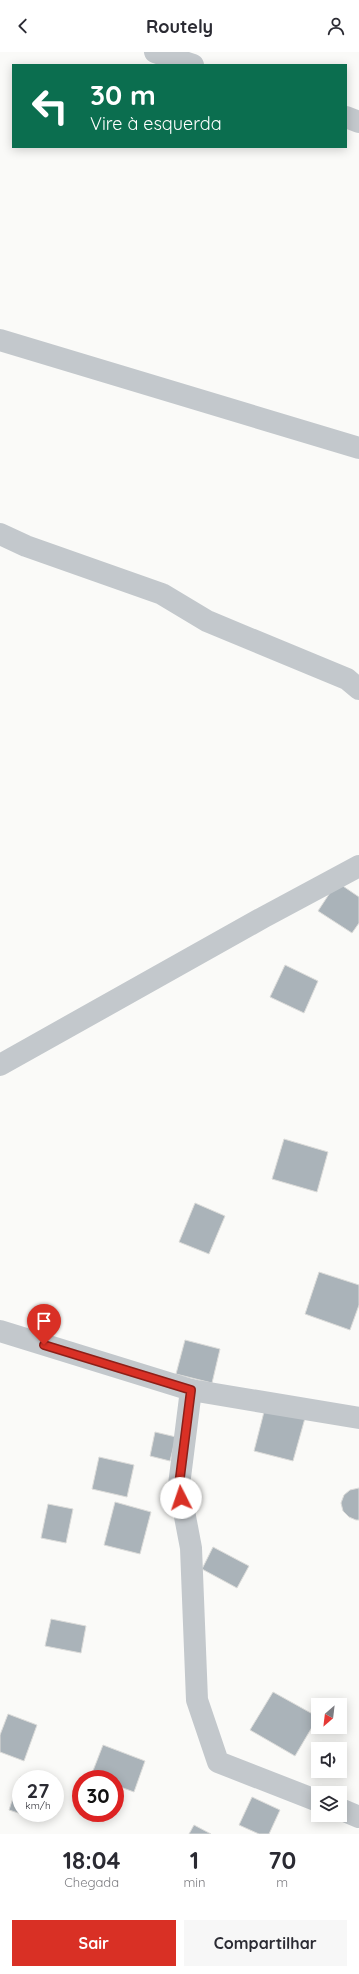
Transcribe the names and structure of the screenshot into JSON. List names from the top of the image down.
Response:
{
  "north": "bottom left",
  "page": {
    "header": "Routely",
    "turn": ["30 m", "Vire à esquerda"],
    "speed": "27 km/h",
    "limit": "30",
    "eta": [
      "18:04",
      "Chegada",
      "1",
      "min",
      "70",
      "m"
    ],
    "buttons": ["Sair", "Compartilhar"]
  }
}
